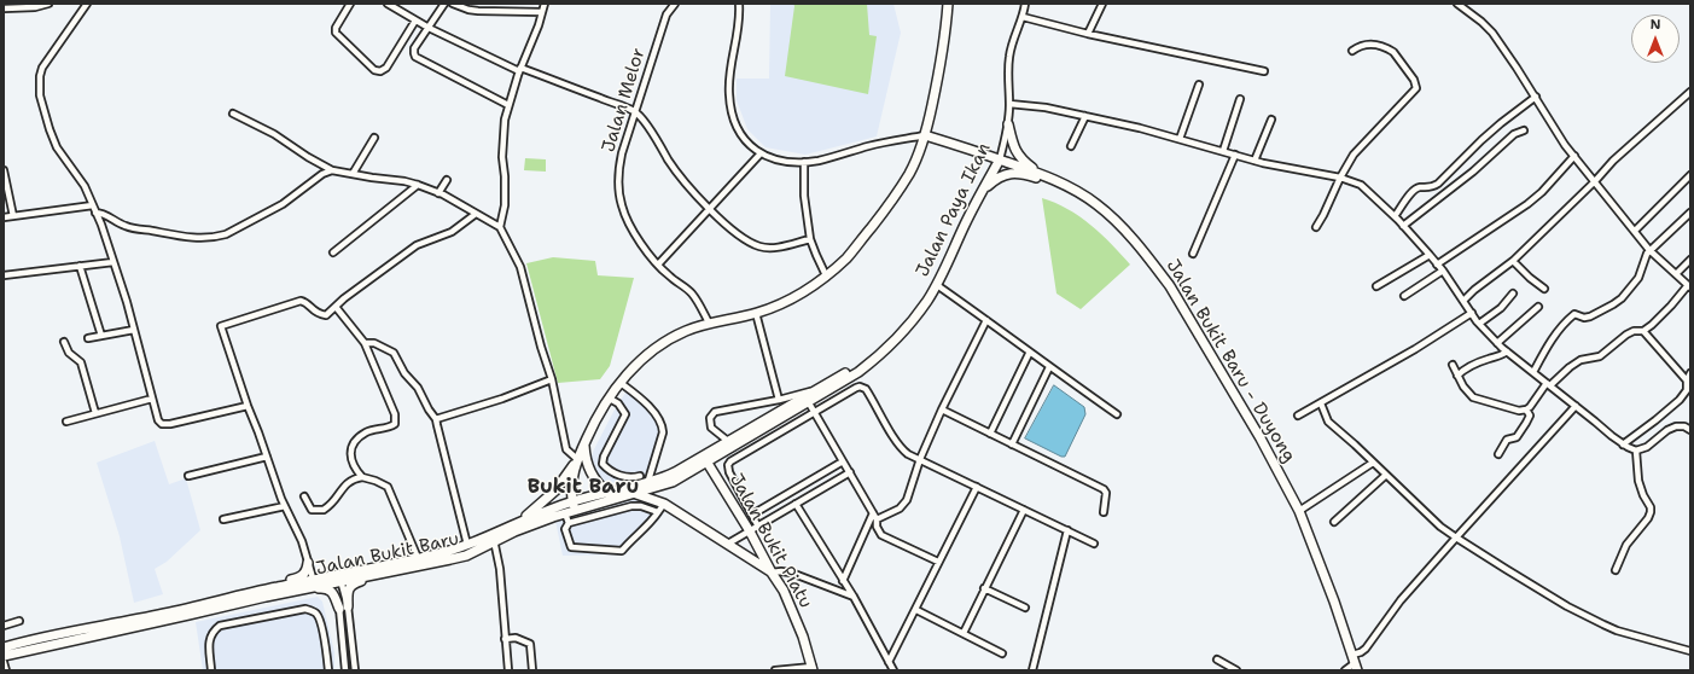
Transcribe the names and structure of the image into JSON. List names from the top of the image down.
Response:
{
  "streets": {
    "main road": [
      "Jalan Paya Ikan",
      "Jalan Bukit Baru - Duyong",
      "Jalan Bukit Piatu",
      "Jalan Bukit Baru"
    ],
    "street": ["Jalan Melor"]
  },
  "crossings": [
    ["Jalan Paya Ikan", "Jalan Bukit Baru - Duyong"],
    ["Jalan Paya Ikan", "Jalan Bukit Baru"],
    ["Jalan Bukit Piatu", "Jalan Bukit Baru"]
  ],
  "districts": ["Bukit Baru"],
  "north": "top"
}
